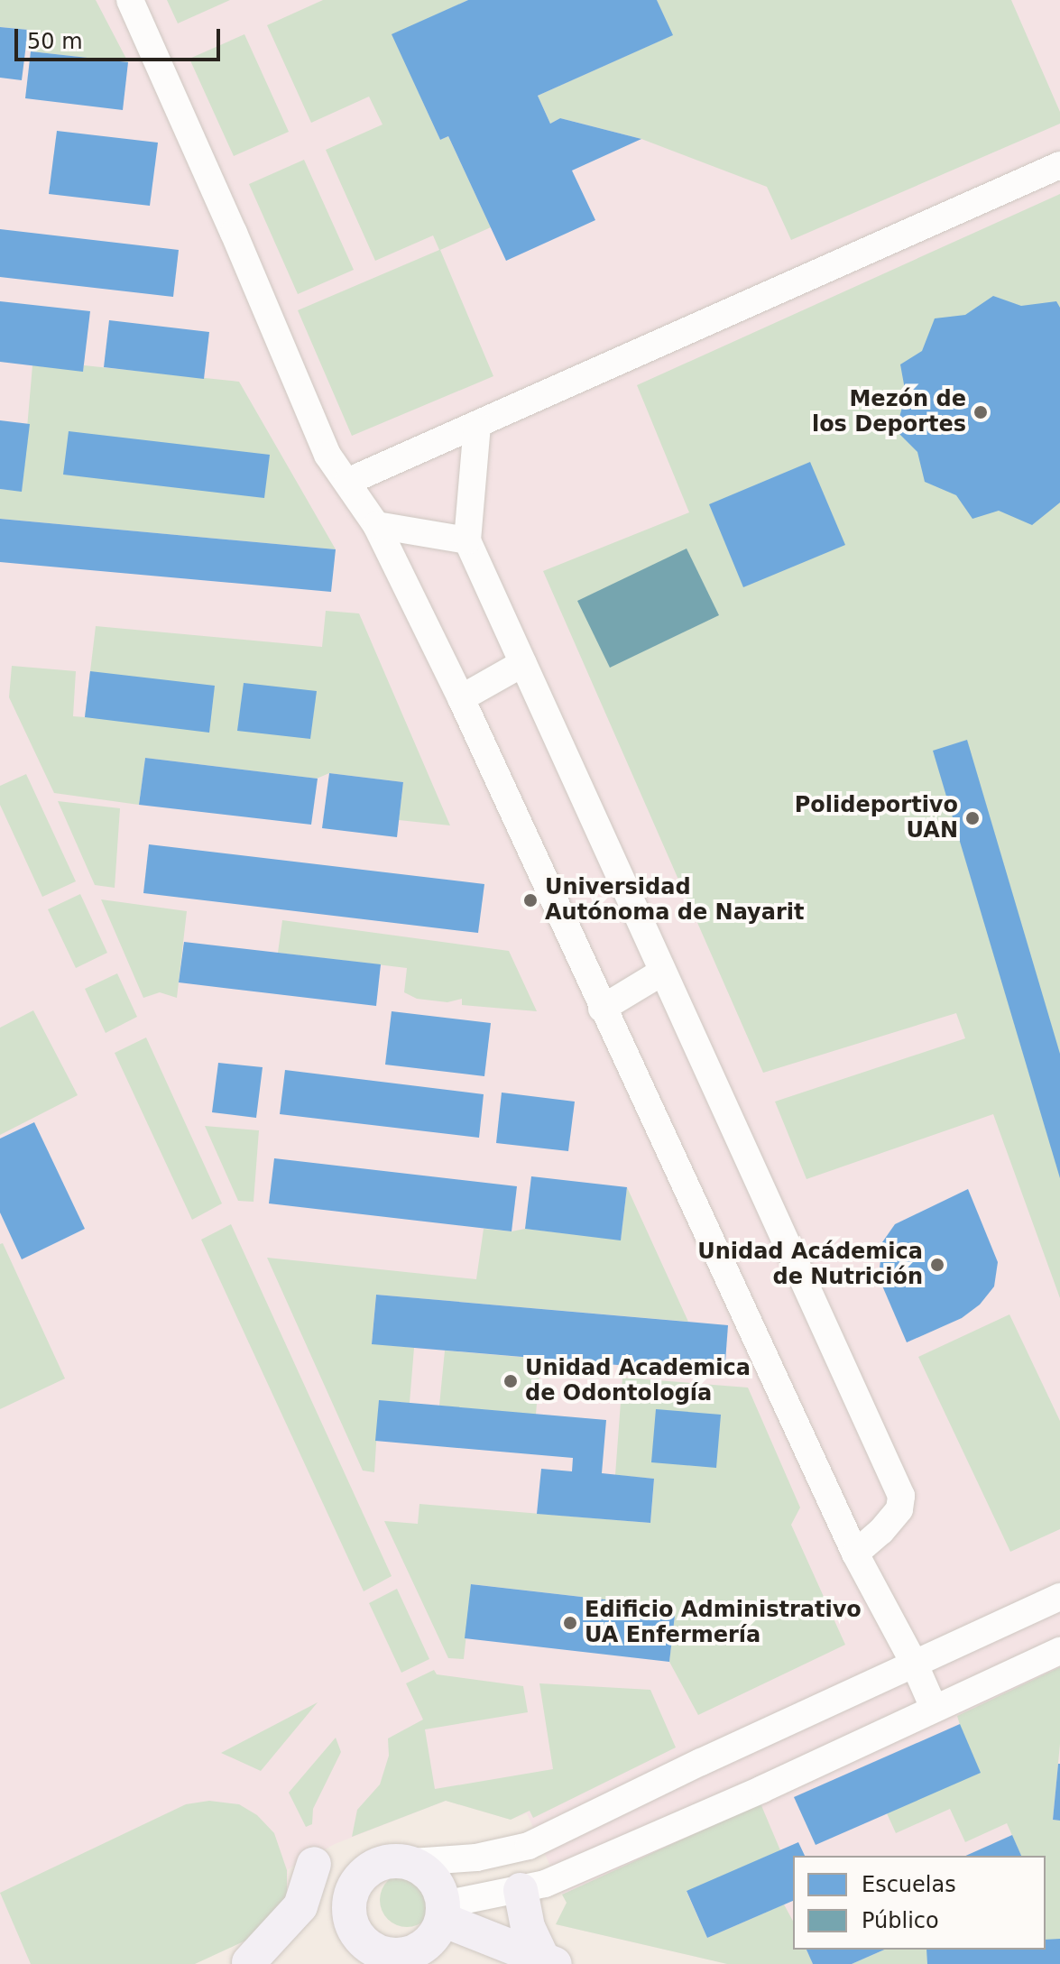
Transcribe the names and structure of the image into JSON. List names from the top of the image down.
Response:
{
  "places": [
    "Mezón de los Deportes",
    "Polideportivo UAN",
    "Universidad Autónoma de Nayarit",
    "Unidad Acádemica de Nutrición",
    "Unidad Academica de Odontología",
    "Edificio Administrativo UA Enfermería"
  ],
  "legend": ["Escuelas", "Público"],
  "scale_bar": "50 m"
}
